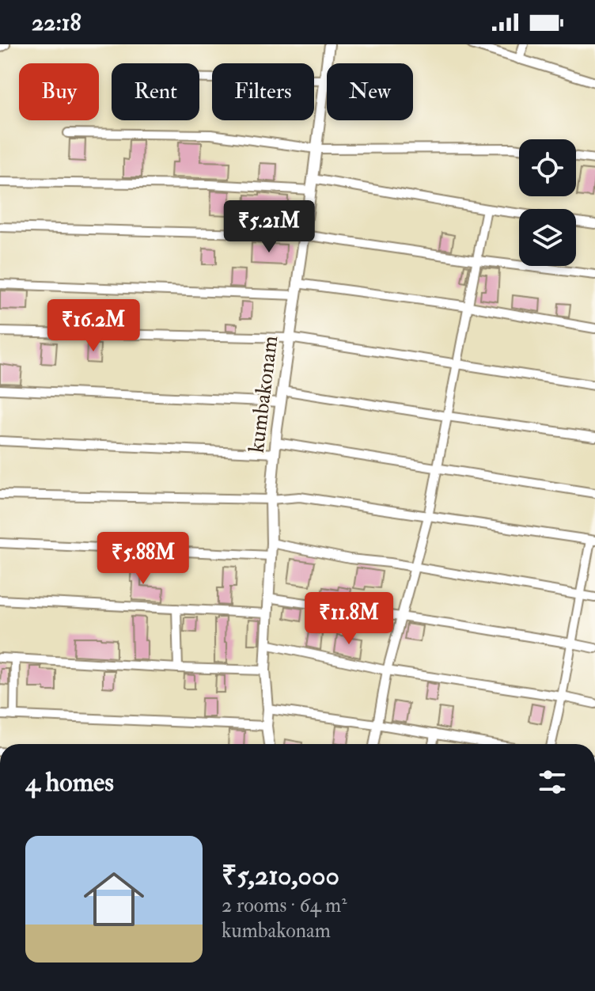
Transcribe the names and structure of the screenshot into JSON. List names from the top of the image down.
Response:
{
  "streets": {
    "street": ["kumbakonam"]
  },
  "page": {
    "status": "22:18",
    "chip": [
      "Buy",
      "Rent",
      "Filters",
      "New"
    ],
    "price": [
      "₹5.21M",
      "₹16.2M",
      "₹5.88M",
      "₹11.8M"
    ],
    "heading": "4 homes",
    "list": [
      {
        "name": "₹5,210,000",
        "note": "2 rooms · 64 m² · kumbakonam"
      }
    ]
  }
}
